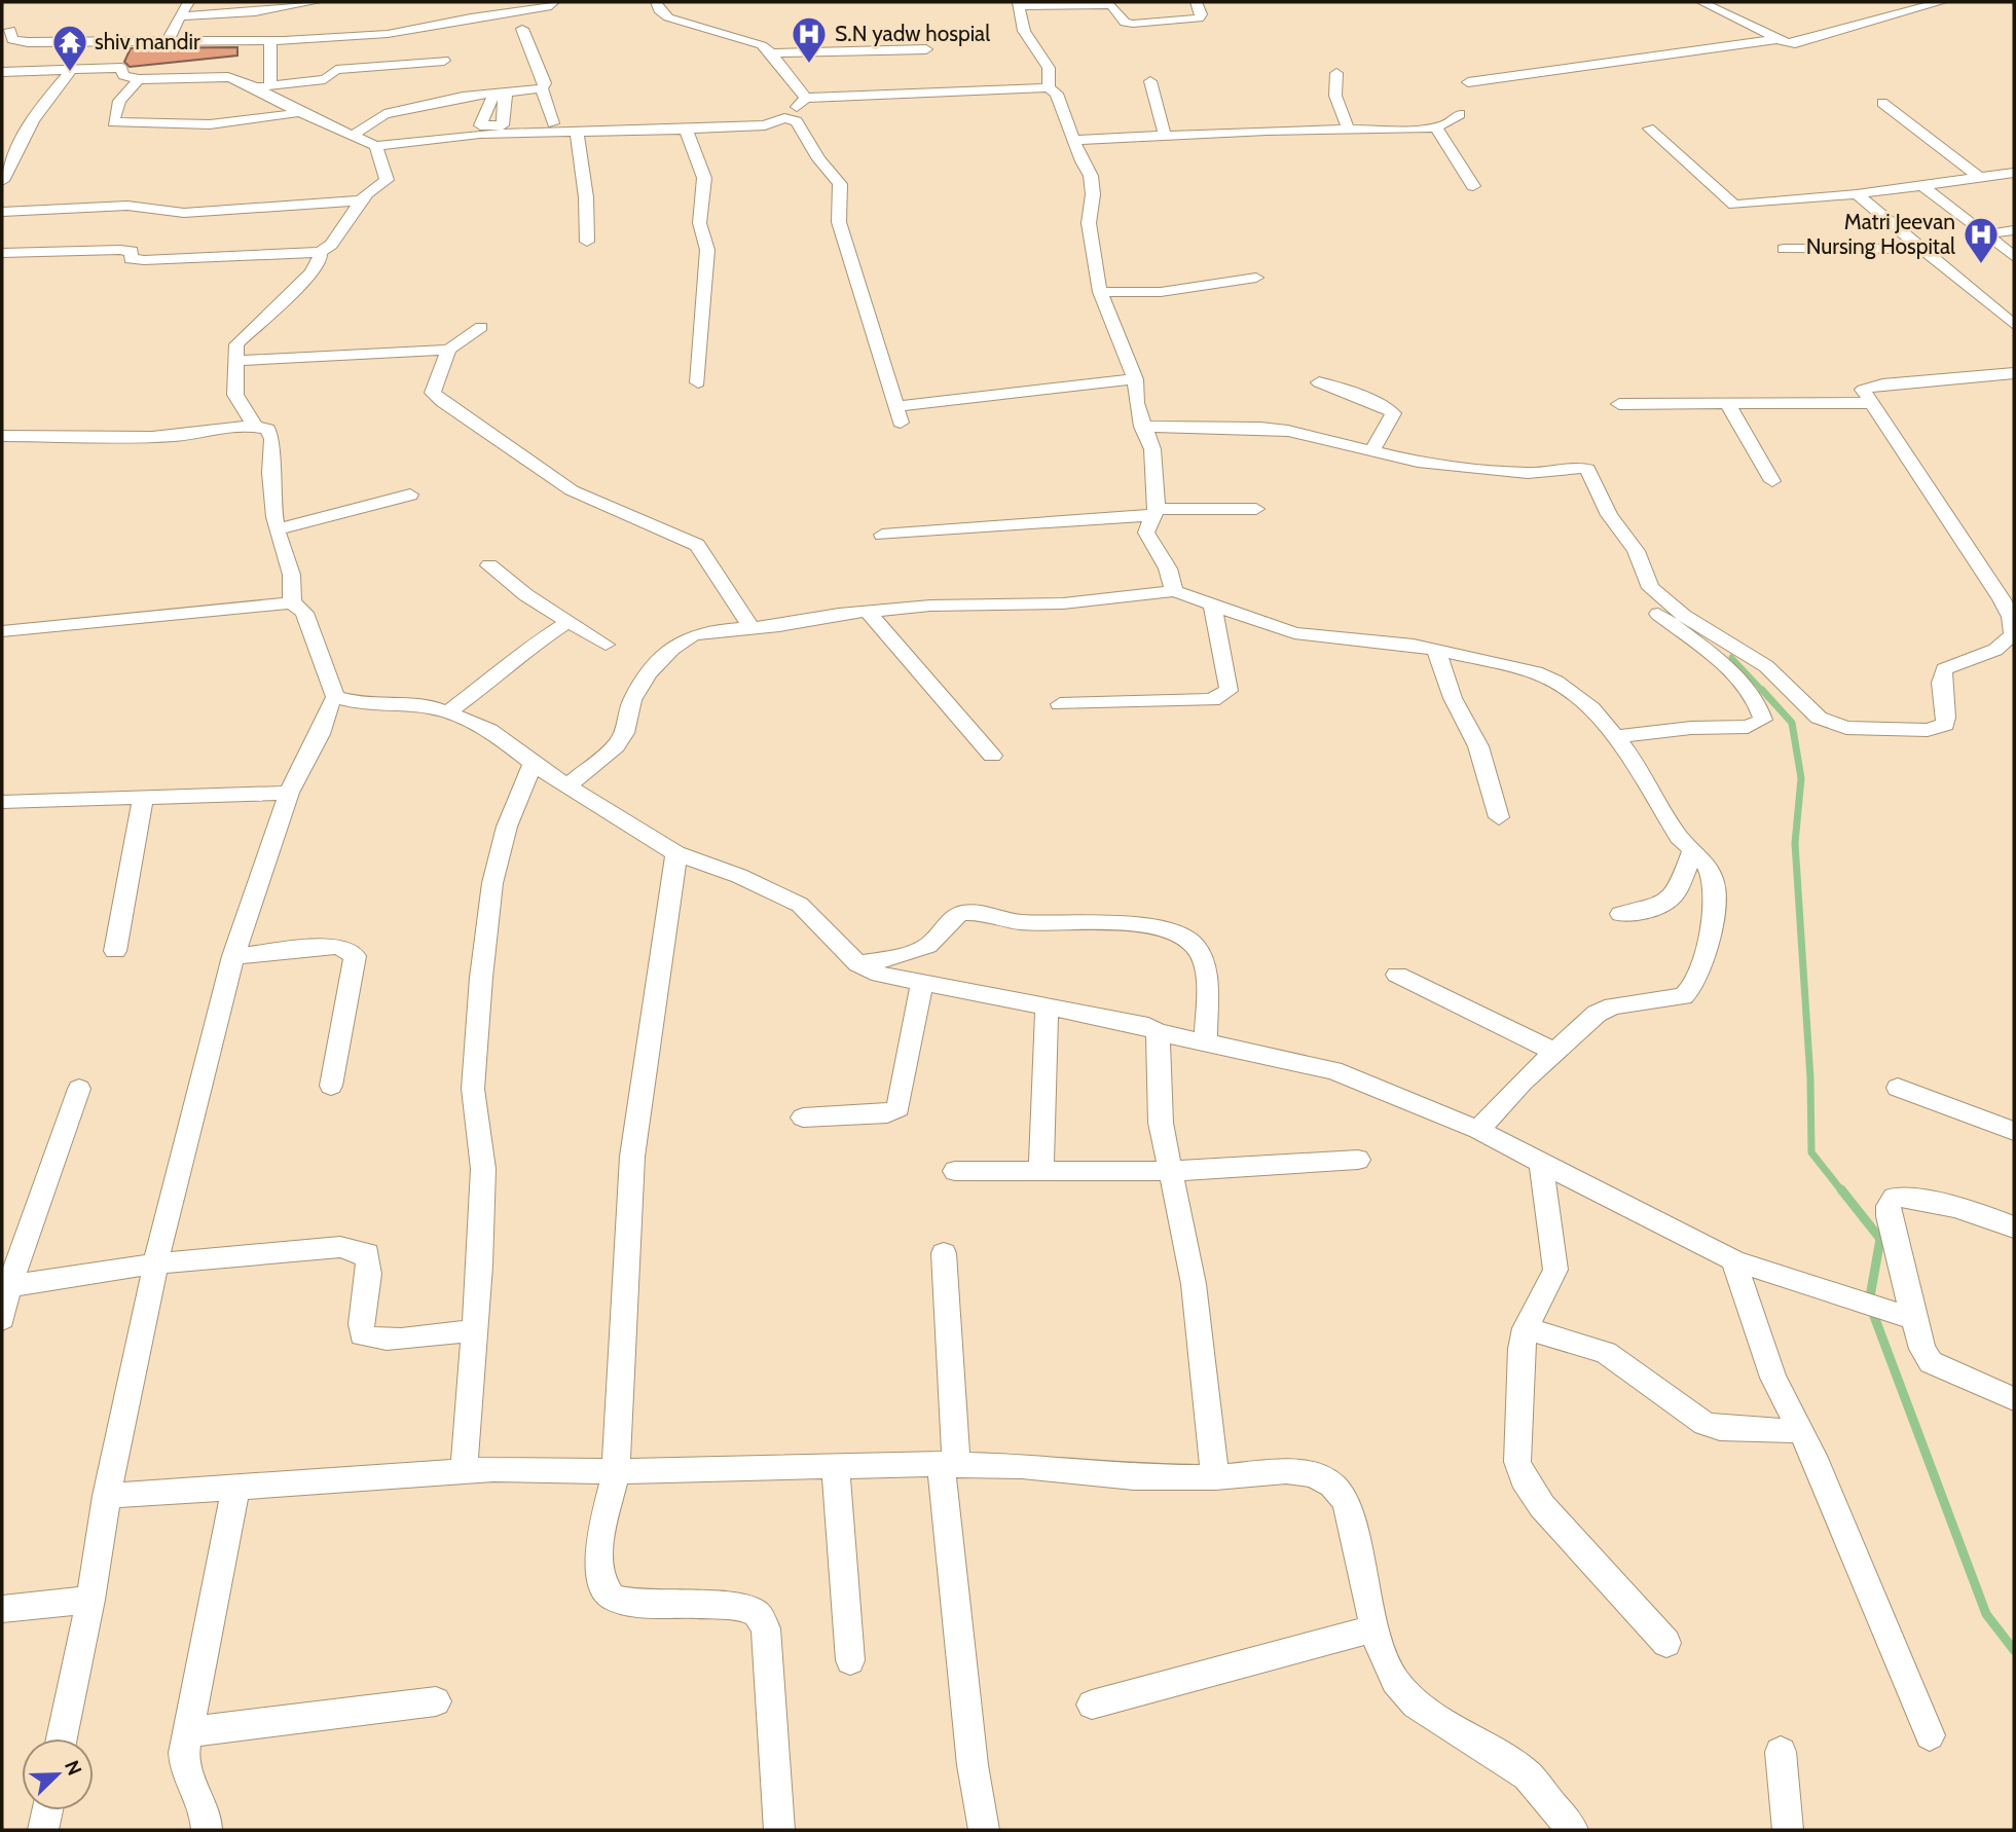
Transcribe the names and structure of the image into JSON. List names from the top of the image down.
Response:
{
  "places": {
    "hospital": ["S.N yadw hospial", "Matri Jeevan Nursing Hospital"],
    "temple": ["shiv mandir"]
  },
  "north": "top right"
}
